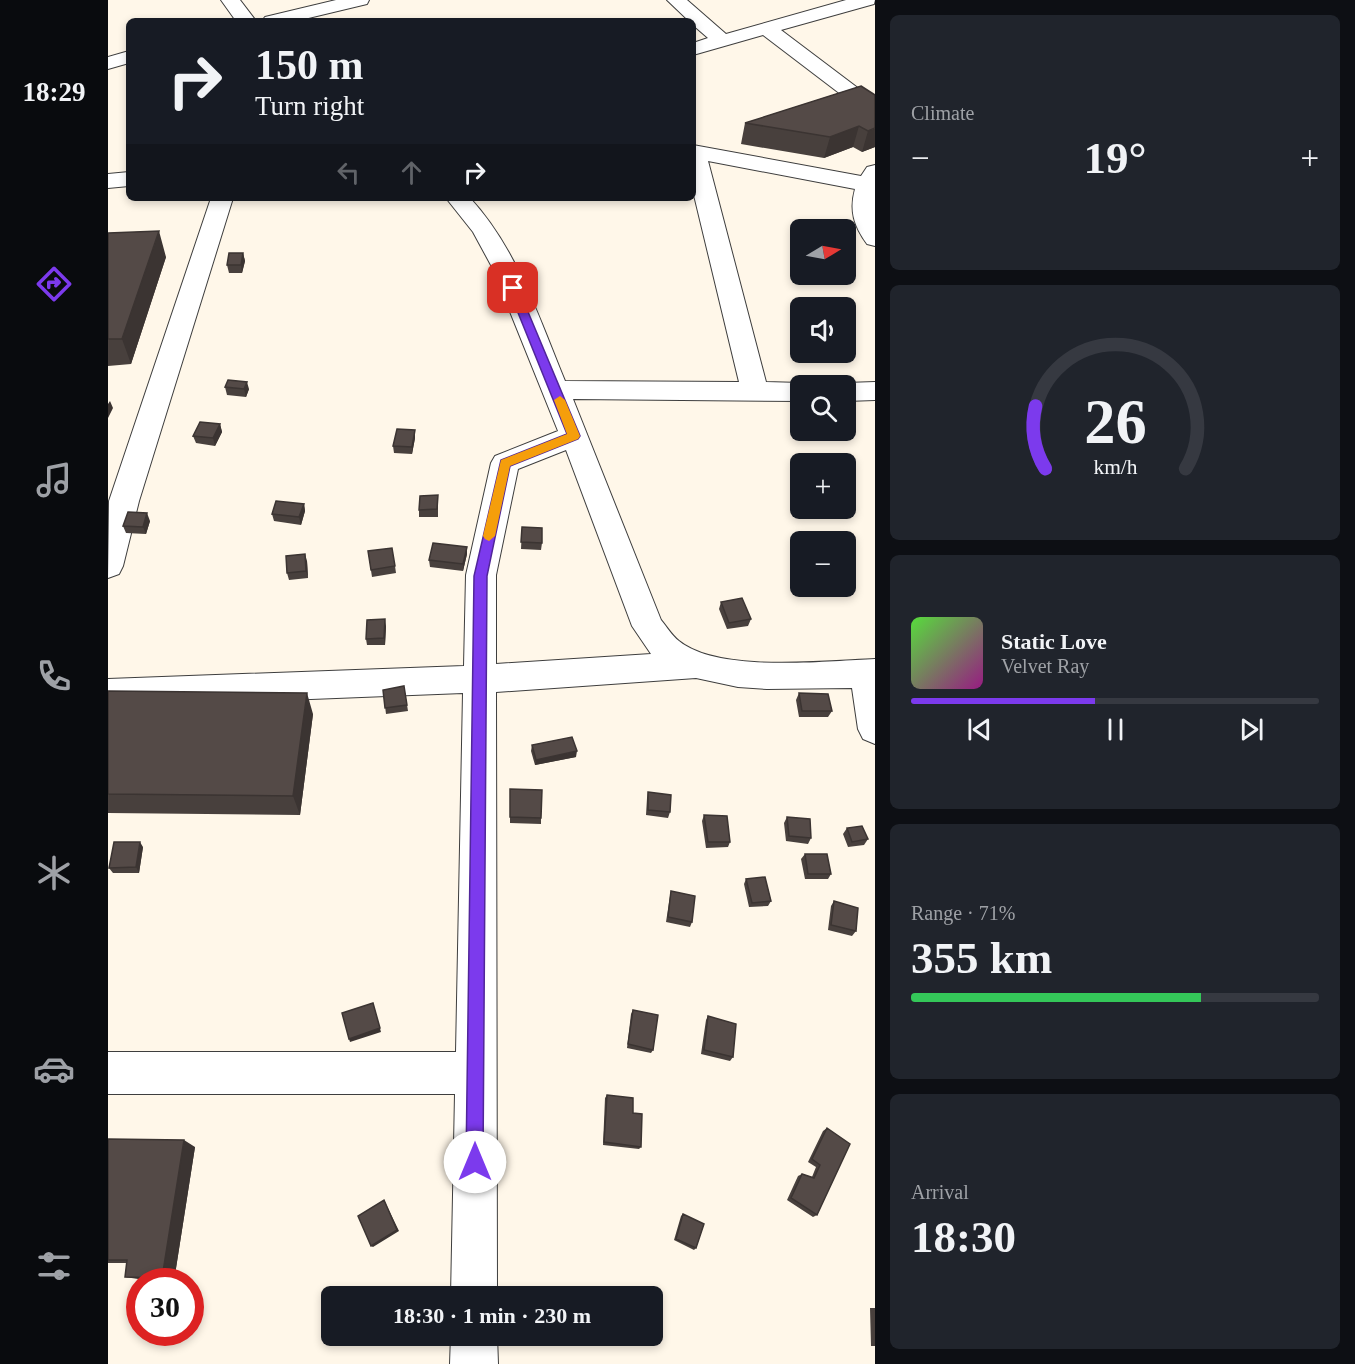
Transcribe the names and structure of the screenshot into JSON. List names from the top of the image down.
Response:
{
  "north": "right",
  "page": {
    "tabs": "18:29",
    "tile": [
      "Climate",
      ["Range · 71%", "355 km"],
      ["Arrival", "18:30"]
    ],
    "turn": ["150 m", "Turn right"],
    "heat": ["−", "19°", "+"],
    "map_buttons": ["+", "−"],
    "song": ["Static Love", "Velvet Ray"],
    "limit": "30",
    "trip": "18:30 · 1 min · 230 m",
    "gauge": ["26", "km/h"]
  }
}
